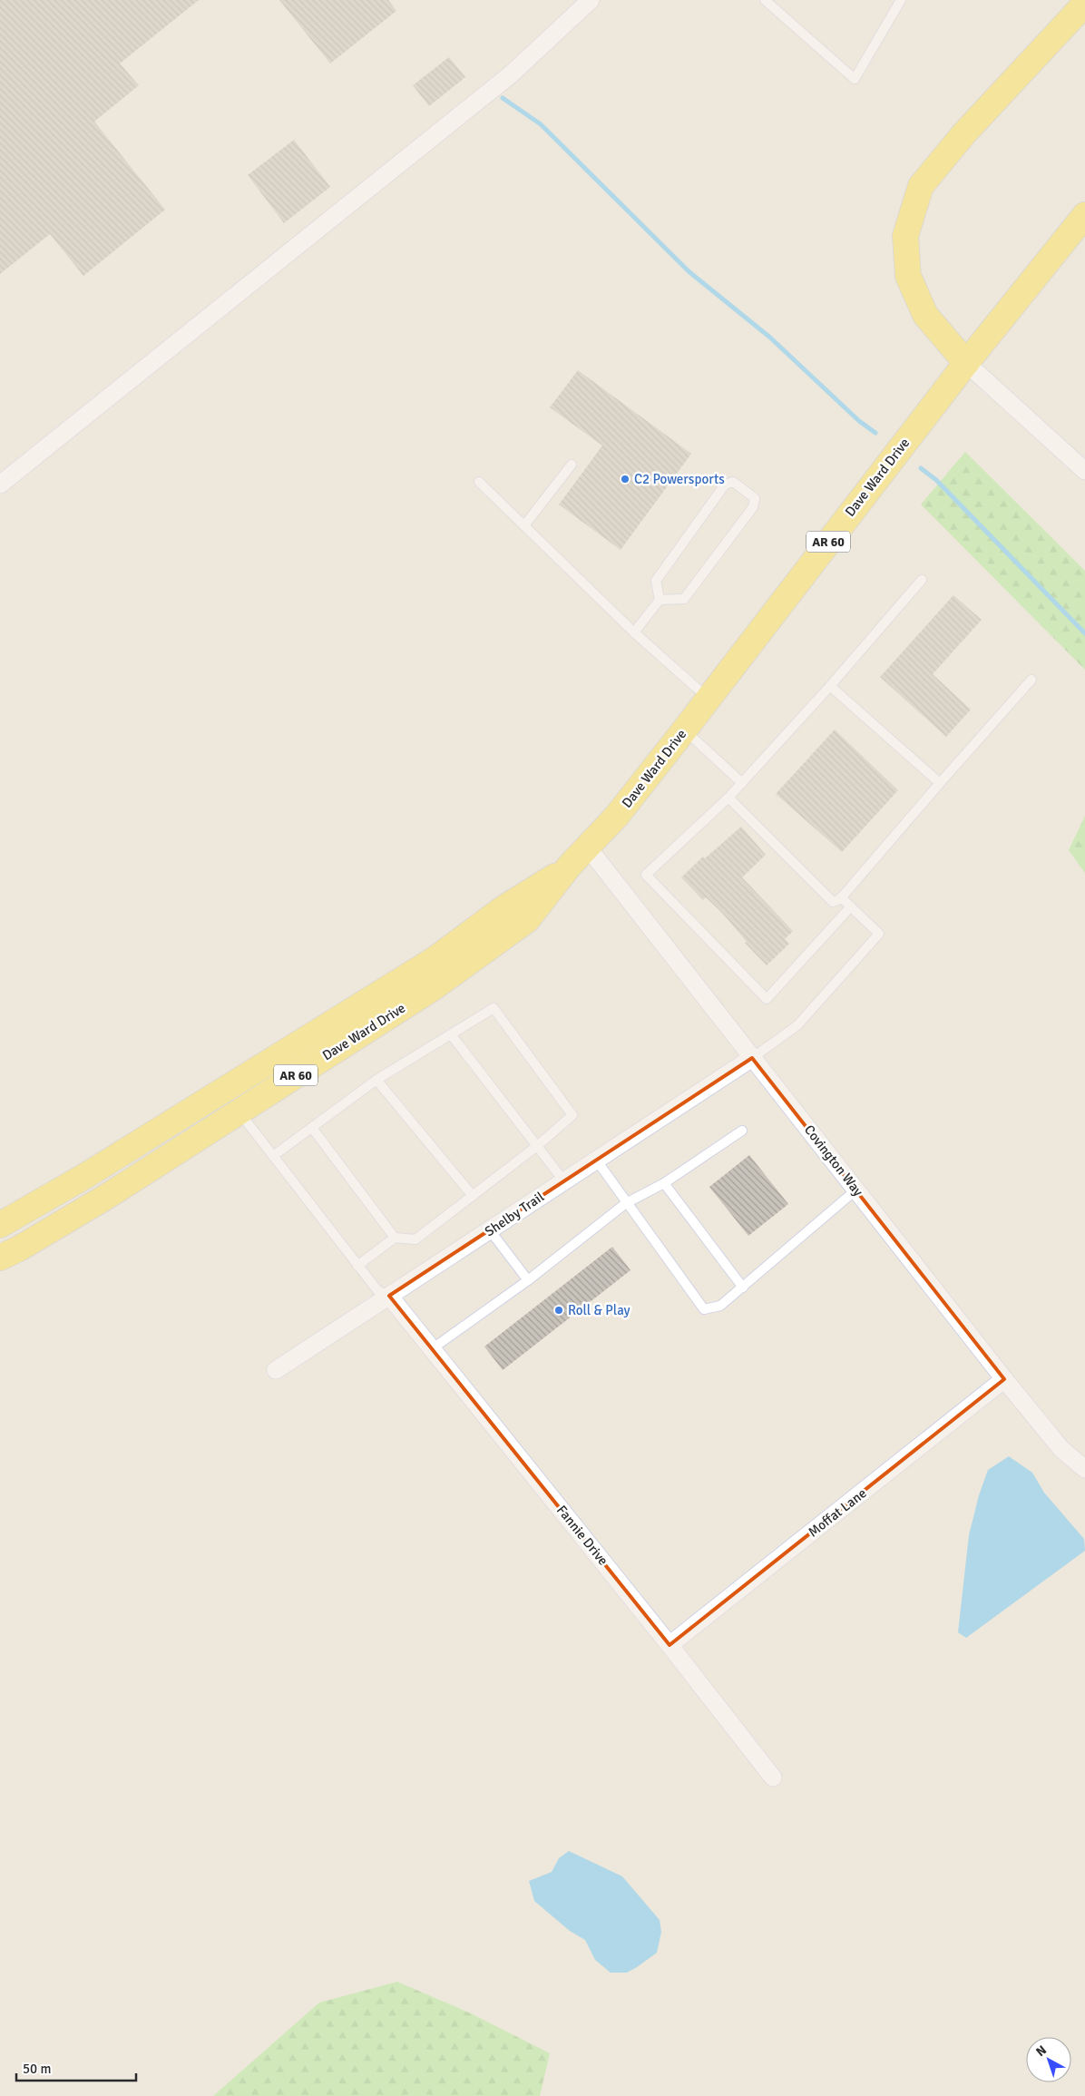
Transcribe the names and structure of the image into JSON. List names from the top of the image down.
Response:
{
  "streets": {
    "main road": ["Dave Ward Drive", "AR 60"],
    "street": [
      "Covington Way",
      "Shelby Trail",
      "Moffat Lane",
      "Fannie Drive"
    ]
  },
  "crossings": [
    ["Dave Ward Drive", "Covington Way"],
    ["Covington Way", "Shelby Trail"],
    ["Covington Way", "Moffat Lane"],
    ["Shelby Trail", "Fannie Drive"],
    ["Moffat Lane", "Fannie Drive"]
  ],
  "places": ["C2 Powersports", "Roll & Play"],
  "scale_bar": "50 m",
  "north": "top left"
}
